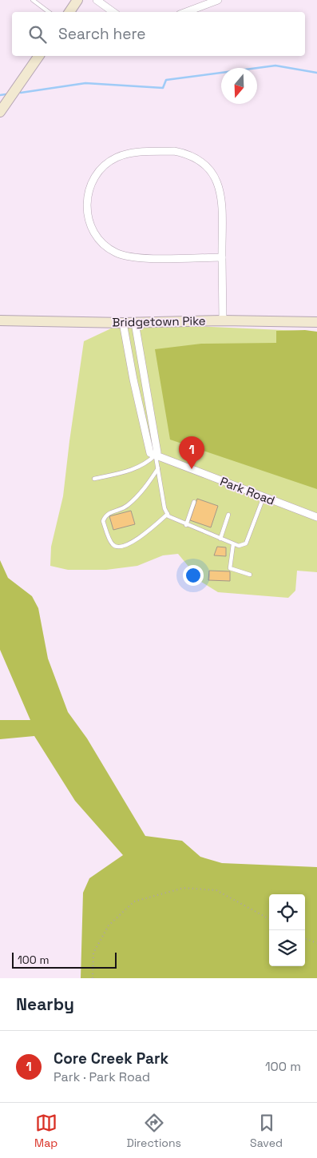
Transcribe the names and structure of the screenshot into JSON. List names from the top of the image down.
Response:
{
  "streets": {
    "street": ["Bridgetown Pike", "Park Road"]
  },
  "scale_bar": "100 m",
  "north": "bottom",
  "page": {
    "search": "Search here",
    "pins": "1",
    "scale": "100 m",
    "heading": "Nearby",
    "list": [
      {
        "mark": "1",
        "name": "Core Creek Park",
        "note": "Park · Park Road",
        "value": "100 m"
      }
    ],
    "nav": ["Map", "Directions", "Saved"]
  }
}
